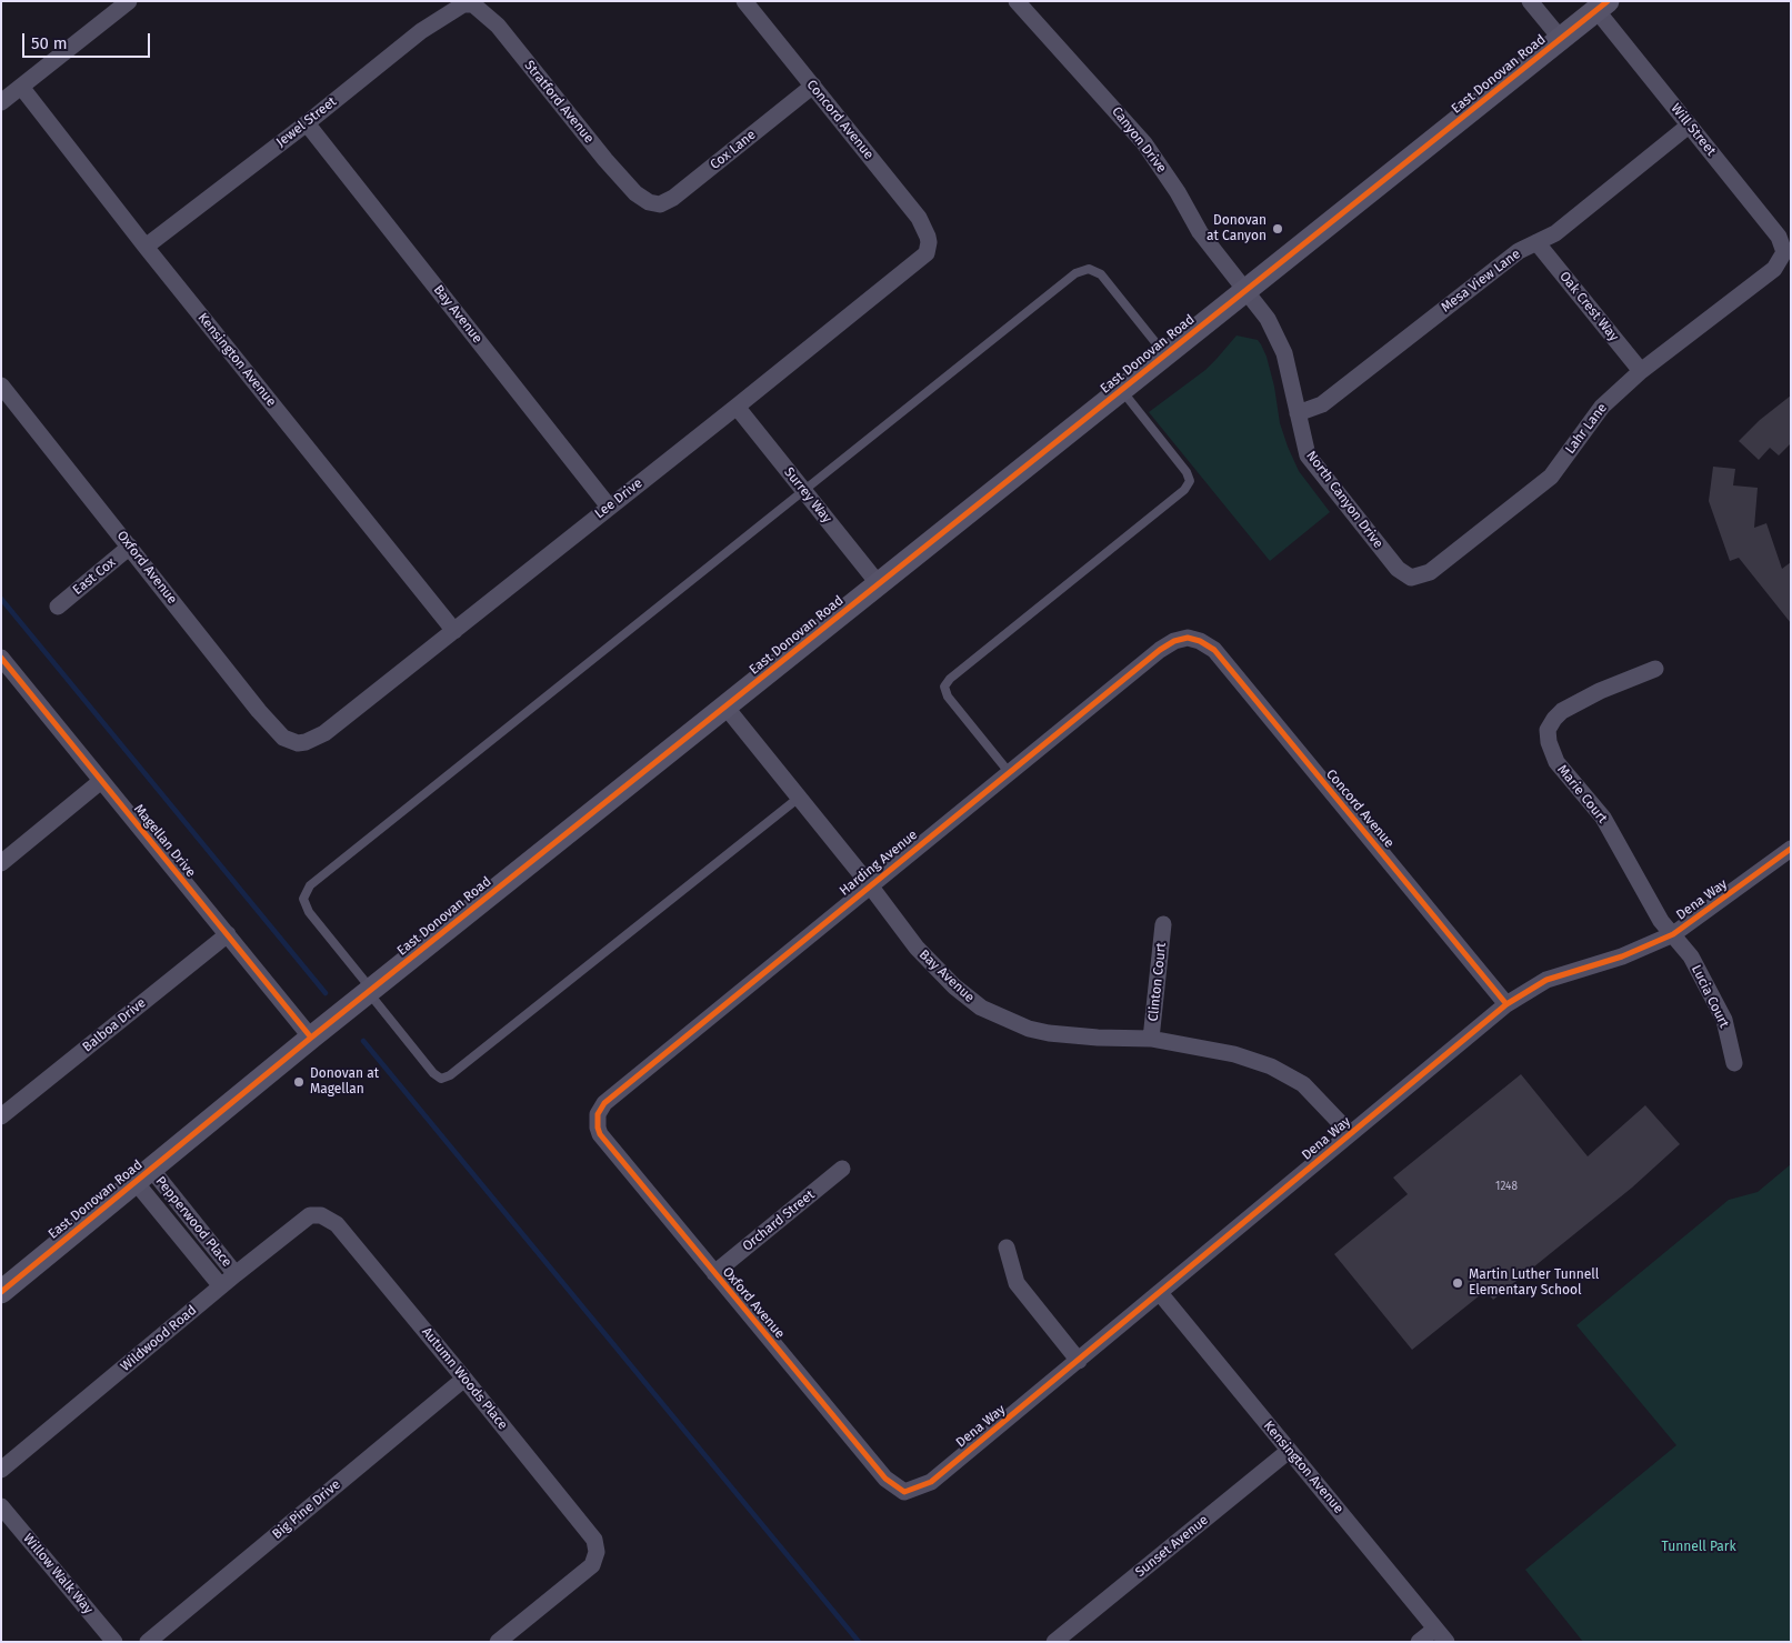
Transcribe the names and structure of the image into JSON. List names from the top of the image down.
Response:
{
  "streets": {
    "street": [
      "East Donovan Road",
      "Stratford Avenue",
      "Concord Avenue",
      "Jewel Street",
      "Will Street",
      "Canyon Drive",
      "Cox Lane",
      "Mesa View Lane",
      "Oak Crest Way",
      "Bay Avenue",
      "Kensington Avenue",
      "Lahr Lane",
      "Surrey Way",
      "Lee Drive",
      "North Canyon Drive",
      "Oxford Avenue",
      "East Cox",
      "Marie Court",
      "Magellan Drive",
      "Harding Avenue",
      "Dena Way",
      "Clinton Court",
      "Lucia Court",
      "Balboa Drive",
      "Orchard Street",
      "Pepperwood Place",
      "Wildwood Road",
      "Autumn Woods Place",
      "Big Pine Drive",
      "Sunset Avenue",
      "Willow Walk Way"
    ]
  },
  "crossings": [
    ["East Donovan Road", "Will Street"],
    ["East Donovan Road", "Canyon Drive"],
    ["East Donovan Road", "Bay Avenue"],
    ["East Donovan Road", "Surrey Way"],
    ["East Donovan Road", "North Canyon Drive"],
    ["East Donovan Road", "Magellan Drive"],
    ["East Donovan Road", "Pepperwood Place"],
    ["Stratford Avenue", "Jewel Street"],
    ["Stratford Avenue", "Cox Lane"],
    ["Concord Avenue", "Cox Lane"],
    ["Concord Avenue", "Lee Drive"],
    ["Concord Avenue", "Harding Avenue"],
    ["Concord Avenue", "Dena Way"],
    ["Jewel Street", "Bay Avenue"],
    ["Jewel Street", "Kensington Avenue"],
    ["Will Street", "Mesa View Lane"],
    ["Will Street", "Lahr Lane"],
    ["Canyon Drive", "North Canyon Drive"],
    ["Mesa View Lane", "Oak Crest Way"],
    ["Mesa View Lane", "North Canyon Drive"],
    ["Oak Crest Way", "Lahr Lane"],
    ["Bay Avenue", "Lee Drive"],
    ["Bay Avenue", "Harding Avenue"],
    ["Bay Avenue", "Dena Way"],
    ["Bay Avenue", "Clinton Court"],
    ["Kensington Avenue", "Lee Drive"],
    ["Kensington Avenue", "Dena Way"],
    ["Kensington Avenue", "Sunset Avenue"],
    ["Lahr Lane", "North Canyon Drive"],
    ["Surrey Way", "Lee Drive"],
    ["Lee Drive", "Oxford Avenue"],
    ["Oxford Avenue", "East Cox"],
    ["Oxford Avenue", "Harding Avenue"],
    ["Oxford Avenue", "Dena Way"],
    ["Oxford Avenue", "Orchard Street"],
    ["Marie Court", "Dena Way"],
    ["Marie Court", "Lucia Court"],
    ["Magellan Drive", "Balboa Drive"],
    ["Dena Way", "Lucia Court"],
    ["Pepperwood Place", "Wildwood Road"],
    ["Wildwood Road", "Autumn Woods Place"],
    ["Autumn Woods Place", "Big Pine Drive"]
  ],
  "parks": ["Tunnell Park"],
  "places": ["Donovan at Canyon", "Donovan at Magellan", "Martin Luther Tunnell Elementary School"],
  "house_numbers": ["1248"],
  "scale_bar": "50 m"
}
